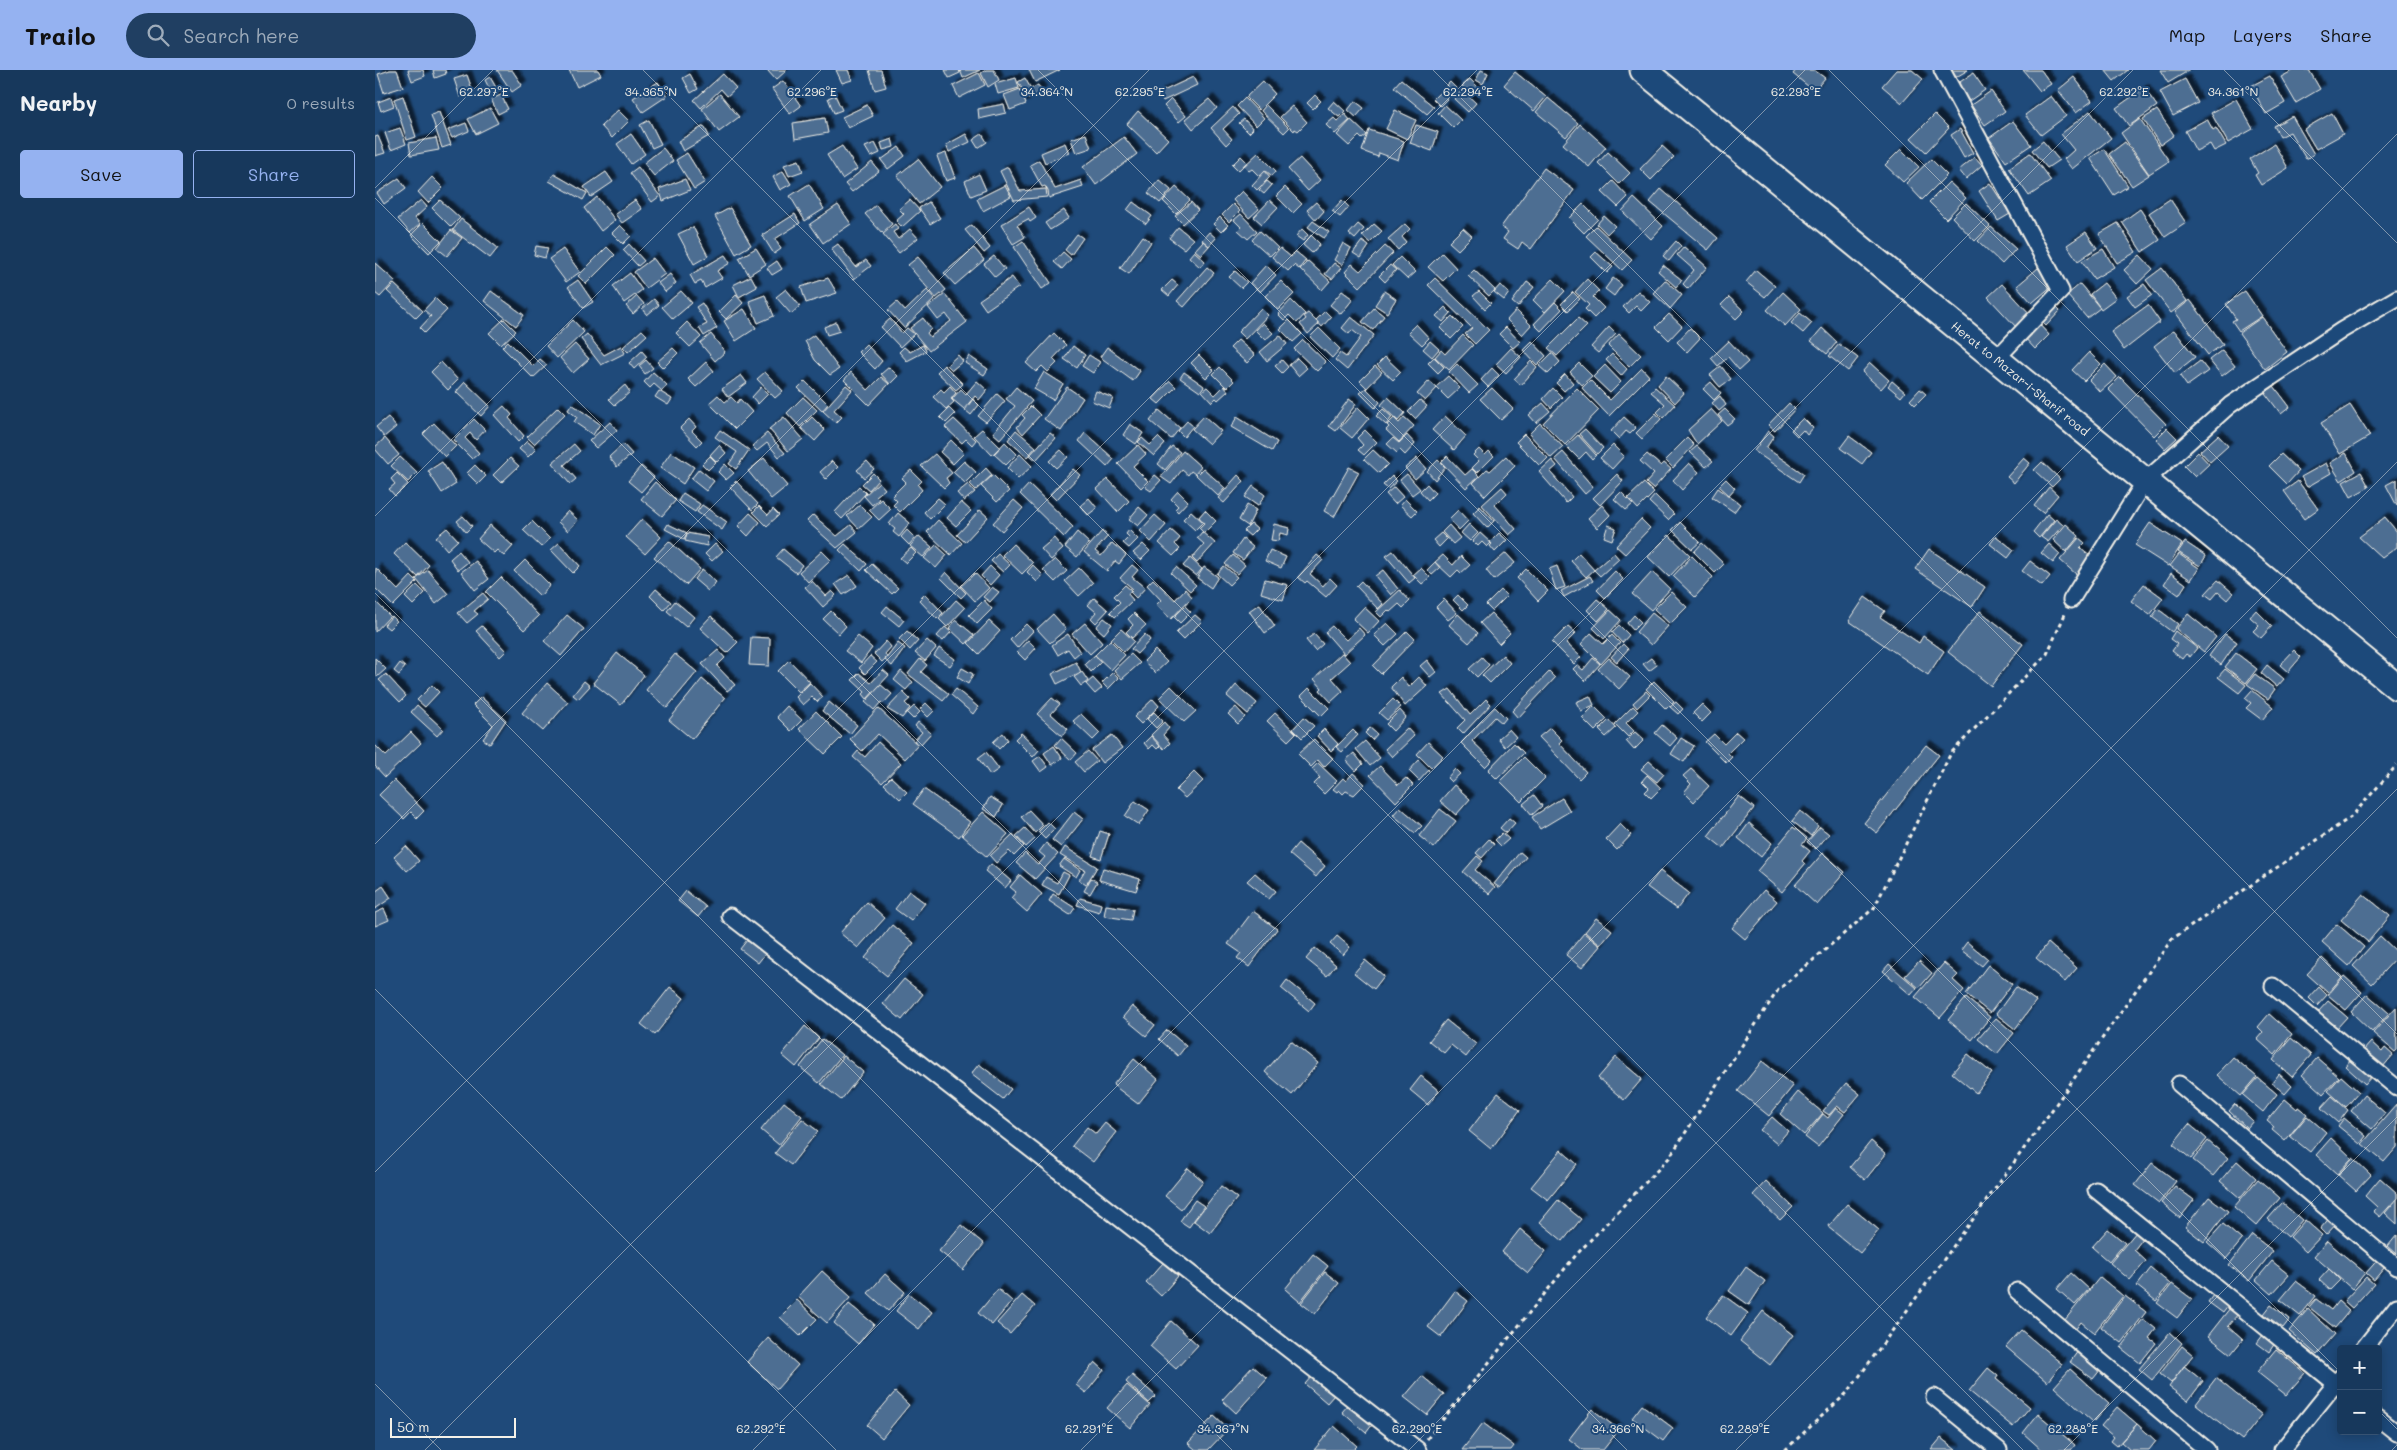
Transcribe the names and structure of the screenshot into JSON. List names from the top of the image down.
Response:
{
  "streets": {
    "highway": ["Herat to Mazar-i-Sharif road"]
  },
  "scale_bar": "50 m",
  "page": {
    "header": "Trailo",
    "search": "Search here",
    "nav": ["Map", "Layers", "Share"],
    "heading": ["Nearby", "0 results"],
    "buttons": ["Save", "Share"],
    "map_buttons": ["+", "−"],
    "scale": "50 m"
  },
  "coordinates": [
    "62.297°E",
    "34.365°N",
    "62.296°E",
    "34.364°N",
    "62.295°E",
    "62.294°E",
    "62.293°E",
    "62.292°E",
    "34.361°N",
    "62.291°E",
    "34.367°N",
    "62.290°E",
    "34.366°N",
    "62.289°E",
    "62.288°E"
  ]
}
